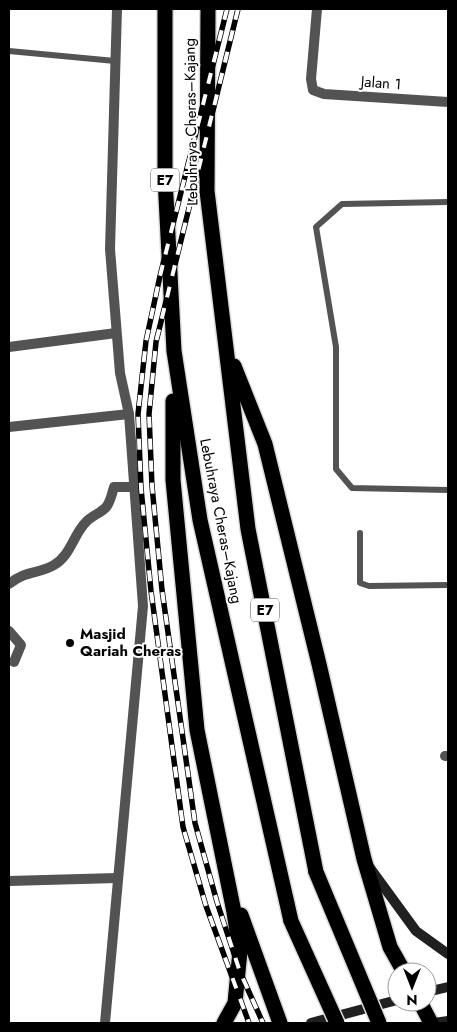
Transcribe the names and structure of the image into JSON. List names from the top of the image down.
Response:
{
  "streets": {
    "highway": ["Lebuhraya Cheras–Kajang", "E7"],
    "street": ["Jalan 1"]
  },
  "places": ["Masjid Qariah Cheras"],
  "north": "bottom"
}
